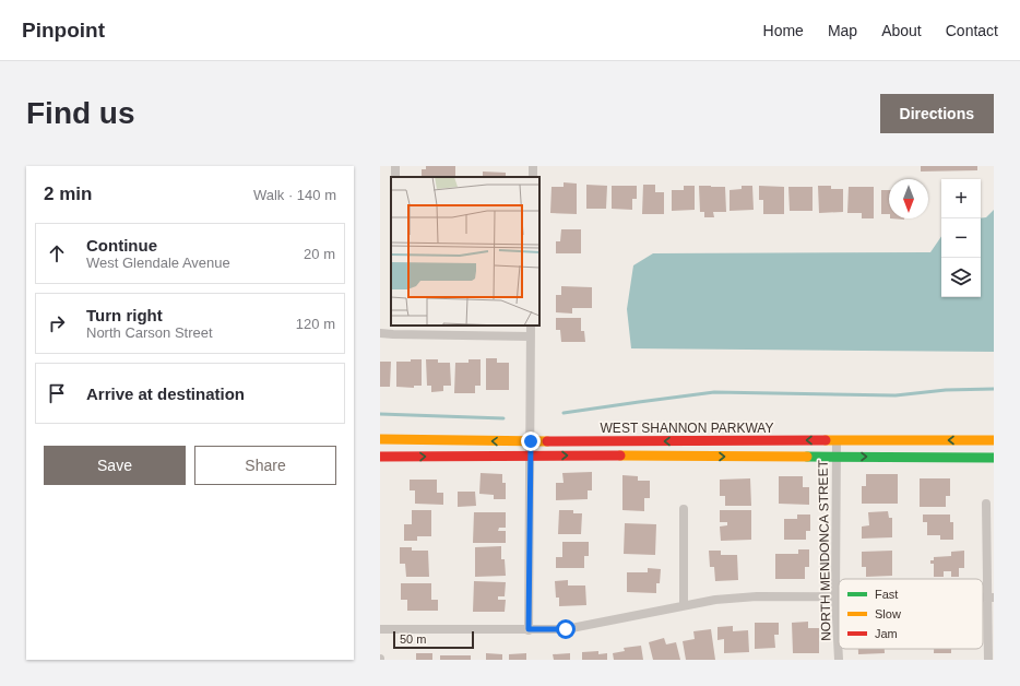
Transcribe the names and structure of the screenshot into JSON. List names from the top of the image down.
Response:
{
  "streets": {
    "street": ["WEST SHANNON PARKWAY", "NORTH MENDONCA STREET"]
  },
  "crossings": [
    ["WEST SHANNON PARKWAY", "NORTH MENDONCA STREET"]
  ],
  "legend": ["Fast", "Slow", "Jam"],
  "scale_bar": "50 m",
  "north": "bottom",
  "page": {
    "header": "Pinpoint",
    "nav": [
      "Home",
      "Map",
      "About",
      "Contact"
    ],
    "buttons": [
      "Directions",
      ["Save", "Share"]
    ],
    "title": "Find us",
    "heading": ["2 min", "Walk · 140 m"],
    "map_buttons": ["+", "−"],
    "list": [
      ["Continue", "West Glendale Avenue", "20 m"],
      ["Turn right", "North Carson Street", "120 m"],
      "Arrive at destination"
    ],
    "scale": "50 m"
  }
}
